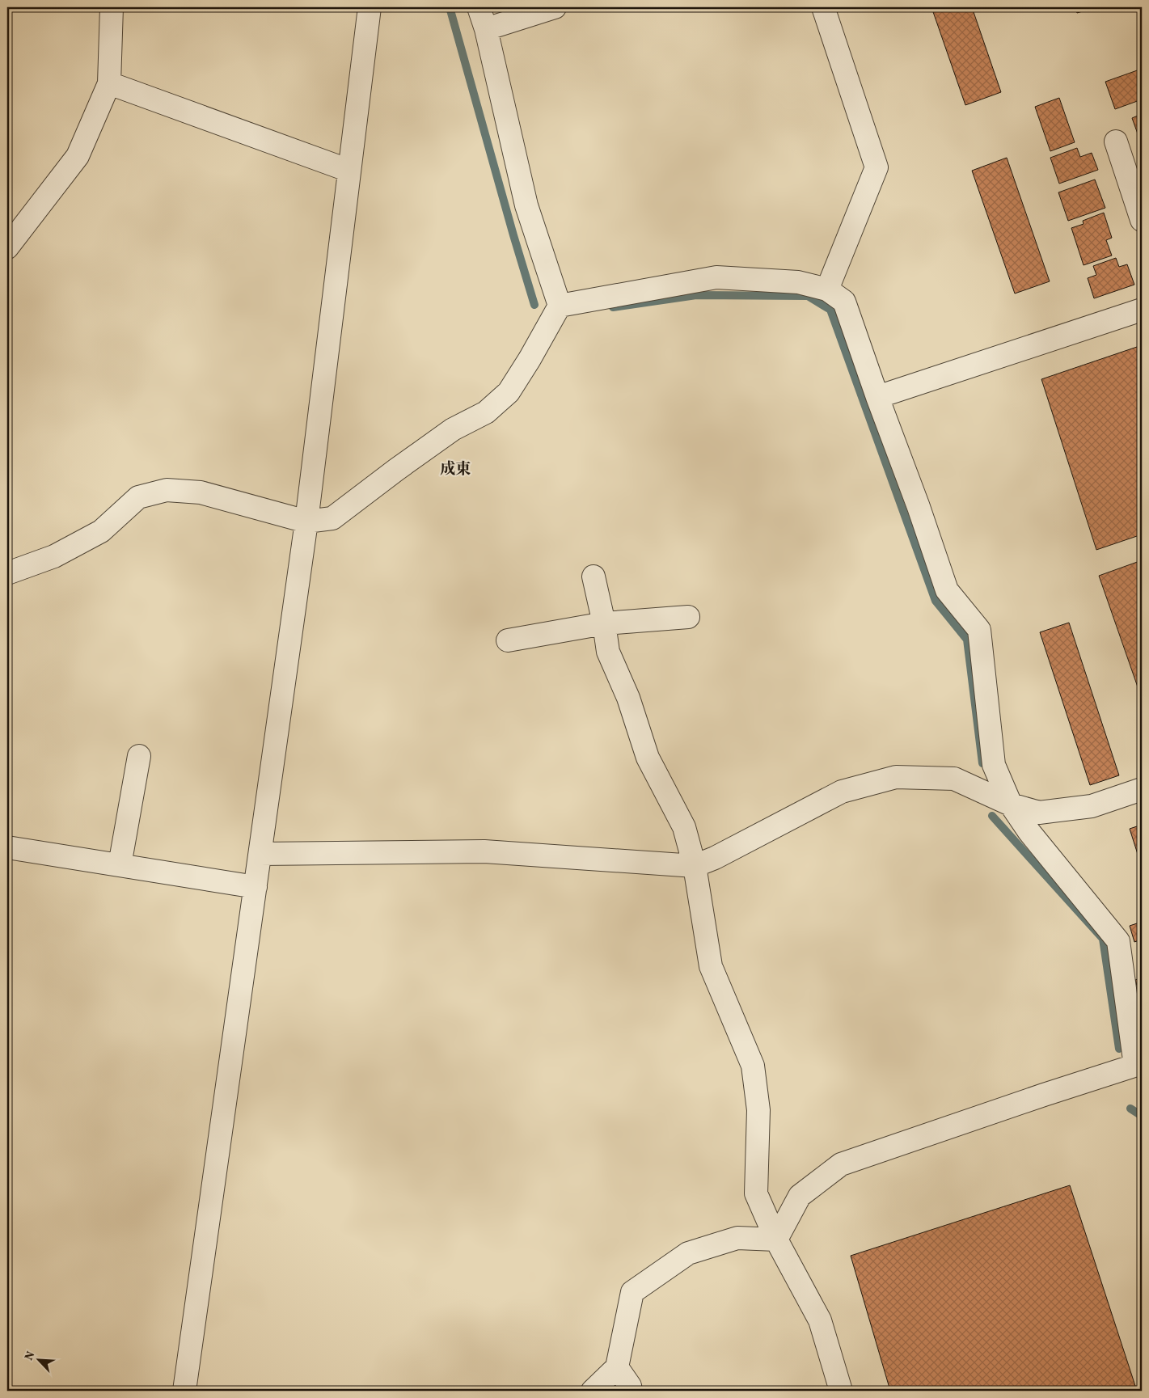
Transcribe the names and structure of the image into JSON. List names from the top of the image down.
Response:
{
  "districts": ["成東"],
  "north": "top left"
}
